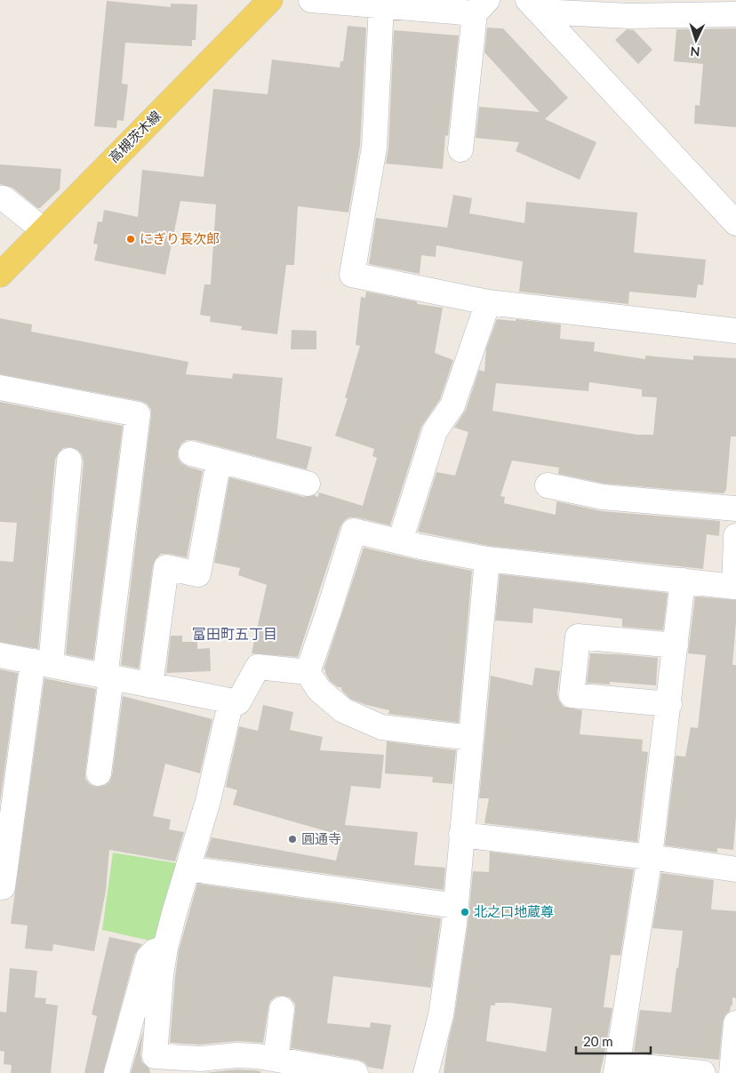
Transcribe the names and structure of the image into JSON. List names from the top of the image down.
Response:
{
  "streets": {
    "main road": ["高槻茨木線"]
  },
  "districts": ["富田町五丁目"],
  "places": ["にぎり長次郎", "圓通寺", "北之口地蔵尊"],
  "scale_bar": "20 m",
  "north": "bottom"
}
